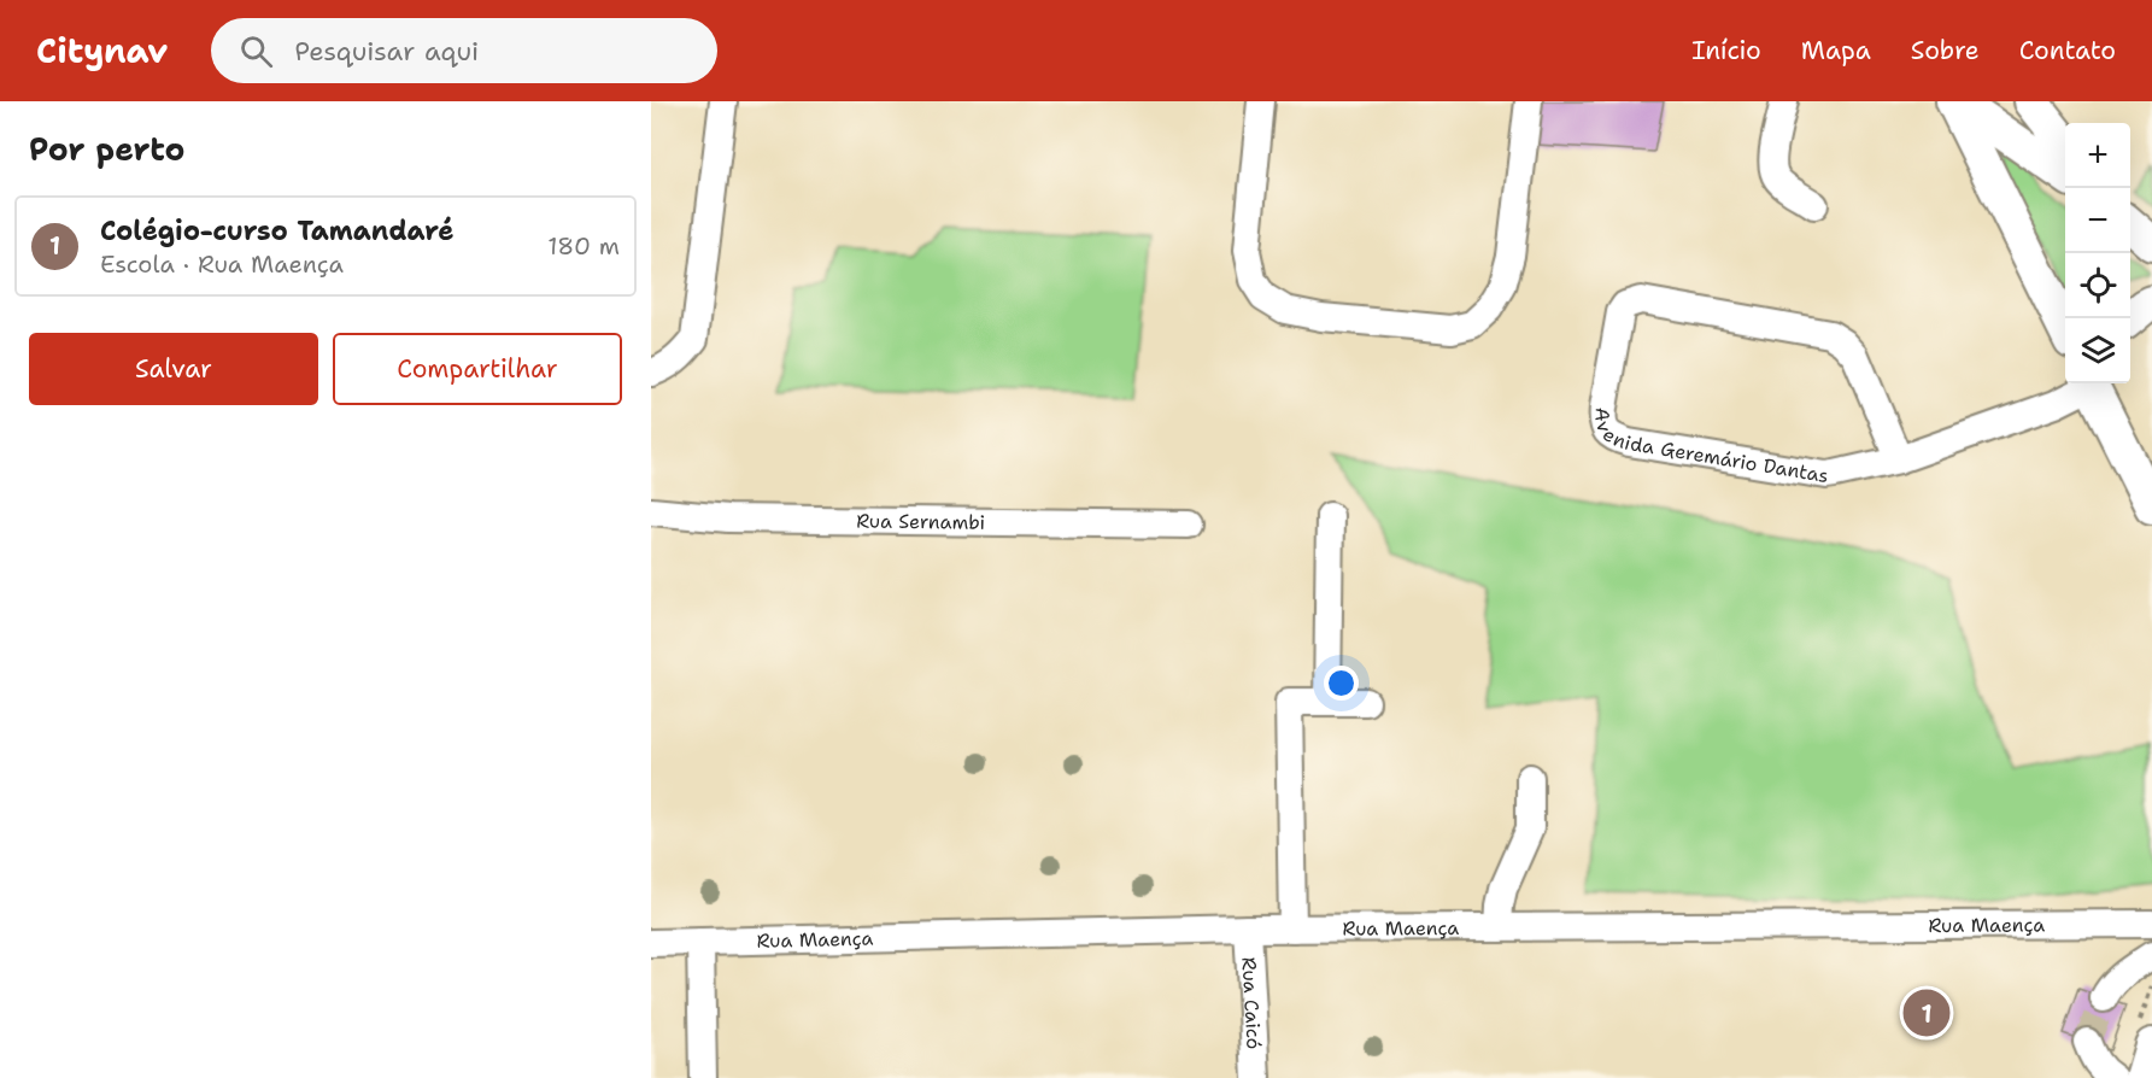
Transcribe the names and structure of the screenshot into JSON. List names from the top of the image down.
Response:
{
  "streets": {
    "main road": ["Avenida Geremário Dantas"],
    "street": ["Rua Sernambi", "Rua Maença", "Rua Caicó"]
  },
  "crossings": [
    ["Rua Maença", "Rua Caicó"]
  ],
  "page": {
    "header": "Citynav",
    "search": "Pesquisar aqui",
    "nav": [
      "Início",
      "Mapa",
      "Sobre",
      "Contato"
    ],
    "heading": "Por perto",
    "map_buttons": ["+", "−"],
    "list": [
      {
        "mark": "1",
        "name": "Colégio-curso Tamandaré",
        "note": "Escola · Rua Maença",
        "value": "180 m"
      }
    ],
    "buttons": ["Salvar", "Compartilhar"],
    "pins": "1"
  }
}
